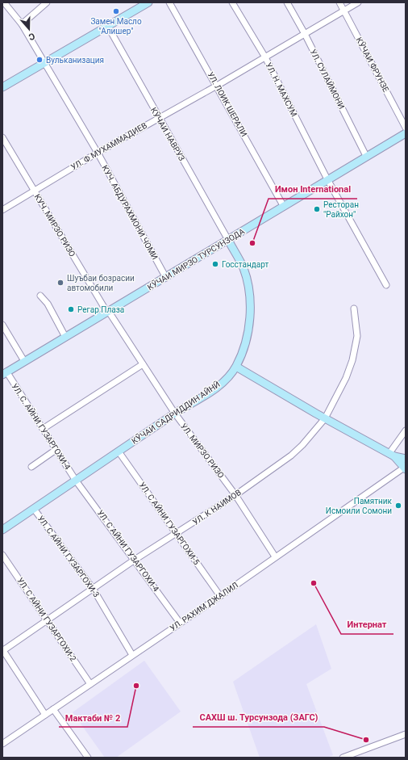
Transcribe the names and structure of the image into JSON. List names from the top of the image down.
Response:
{
  "streets": {
    "street": [
      "КӮЧАИ ФРУНЗЕ",
      "УЛ. СУЛАЙМОНИ",
      "УЛ. Н. МАХСУМ",
      "УЛ. ЛОИК ШЕРАЛИ",
      "КӮЧАИ НАВРУЗ",
      "УЛ. Ф МУХАММАДИЕВ",
      "КУЧ. АБДУРАХМОНИ ЧОМИ",
      "КУЧ. МИРЗО РИЗО",
      "КӮЧАИ МИРЗО ТУРСУНЗОДА",
      "КӮЧАИ САДРИДДИН АЙНӢ",
      "УЛ. С. АЙНИ ГУЗАРГОХИ-4",
      "УЛ. МИРЗО РИЗО",
      "УЛ. К НАИМОВ",
      "УЛ. С АЙНИ ГУЗАРГОХИ-5",
      "УЛ. С АЙНИ ГУЗАРГОХИ-4",
      "УЛ. С АЙНИ ГУЗАРГОХИ-3",
      "УЛ. РАХИМ ДЖАЛИЛ",
      "УЛ. С АЙНИ ГУЗАРГОХИ-2"
    ]
  },
  "crossings": [
    ["КӮЧАИ ФРУНЗЕ", "УЛ. Ф МУХАММАДИЕВ"],
    ["УЛ. СУЛАЙМОНИ", "УЛ. Ф МУХАММАДИЕВ"],
    ["УЛ. СУЛАЙМОНИ", "КӮЧАИ МИРЗО ТУРСУНЗОДА"],
    ["УЛ. Н. МАХСУМ", "УЛ. Ф МУХАММАДИЕВ"],
    ["УЛ. Н. МАХСУМ", "КӮЧАИ МИРЗО ТУРСУНЗОДА"],
    ["УЛ. ЛОИК ШЕРАЛИ", "УЛ. Ф МУХАММАДИЕВ"],
    ["УЛ. ЛОИК ШЕРАЛИ", "КӮЧАИ МИРЗО ТУРСУНЗОДА"],
    ["КӮЧАИ НАВРУЗ", "УЛ. Ф МУХАММАДИЕВ"],
    ["КӮЧАИ НАВРУЗ", "КӮЧАИ МИРЗО ТУРСУНЗОДА"],
    ["КӮЧАИ НАВРУЗ", "КӮЧАИ САДРИДДИН АЙНӢ"],
    ["УЛ. Ф МУХАММАДИЕВ", "КУЧ. АБДУРАХМОНИ ЧОМИ"],
    ["УЛ. Ф МУХАММАДИЕВ", "КУЧ. МИРЗО РИЗО"],
    ["КУЧ. АБДУРАХМОНИ ЧОМИ", "КӮЧАИ МИРЗО ТУРСУНЗОДА"],
    ["КУЧ. МИРЗО РИЗО", "КӮЧАИ МИРЗО ТУРСУНЗОДА"],
    ["КУЧ. МИРЗО РИЗО", "УЛ. МИРЗО РИЗО"],
    ["КӮЧАИ МИРЗО ТУРСУНЗОДА", "КӮЧАИ САДРИДДИН АЙНӢ"],
    ["КӮЧАИ МИРЗО ТУРСУНЗОДА", "УЛ. С. АЙНИ ГУЗАРГОХИ-4"],
    ["КӮЧАИ МИРЗО ТУРСУНЗОДА", "УЛ. МИРЗО РИЗО"],
    ["КӮЧАИ САДРИДДИН АЙНӢ", "УЛ. С. АЙНИ ГУЗАРГОХИ-4"],
    ["КӮЧАИ САДРИДДИН АЙНӢ", "УЛ. МИРЗО РИЗО"],
    ["КӮЧАИ САДРИДДИН АЙНӢ", "УЛ. С АЙНИ ГУЗАРГОХИ-5"],
    ["КӮЧАИ САДРИДДИН АЙНӢ", "УЛ. С АЙНИ ГУЗАРГОХИ-4"],
    ["КӮЧАИ САДРИДДИН АЙНӢ", "УЛ. С АЙНИ ГУЗАРГОХИ-3"],
    ["УЛ. С. АЙНИ ГУЗАРГОХИ-4", "УЛ. С АЙНИ ГУЗАРГОХИ-4"],
    ["УЛ. МИРЗО РИЗО", "УЛ. К НАИМОВ"],
    ["УЛ. МИРЗО РИЗО", "УЛ. РАХИМ ДЖАЛИЛ"],
    ["УЛ. К НАИМОВ", "УЛ. С АЙНИ ГУЗАРГОХИ-5"],
    ["УЛ. К НАИМОВ", "УЛ. С АЙНИ ГУЗАРГОХИ-4"],
    ["УЛ. К НАИМОВ", "УЛ. С АЙНИ ГУЗАРГОХИ-3"],
    ["УЛ. К НАИМОВ", "УЛ. С АЙНИ ГУЗАРГОХИ-2"],
    ["УЛ. С АЙНИ ГУЗАРГОХИ-5", "УЛ. РАХИМ ДЖАЛИЛ"],
    ["УЛ. С АЙНИ ГУЗАРГОХИ-4", "УЛ. РАХИМ ДЖАЛИЛ"],
    ["УЛ. С АЙНИ ГУЗАРГОХИ-3", "УЛ. РАХИМ ДЖАЛИЛ"],
    ["УЛ. РАХИМ ДЖАЛИЛ", "УЛ. С АЙНИ ГУЗАРГОХИ-2"]
  ],
  "places": [
    "Замен Масло \"Алишер\"",
    "Вульканизация",
    "Ресторан \"Райхон\"",
    "Имон International",
    "Госстандарт",
    "Шуъбаи бозрасии автомобили",
    "Регар Плаза",
    "Памятник Исмоили Сомони",
    "Интернат",
    "Мактаби № 2",
    "САХШ ш. Турсунзода (ЗАГС)"
  ],
  "north": "bottom"
}
